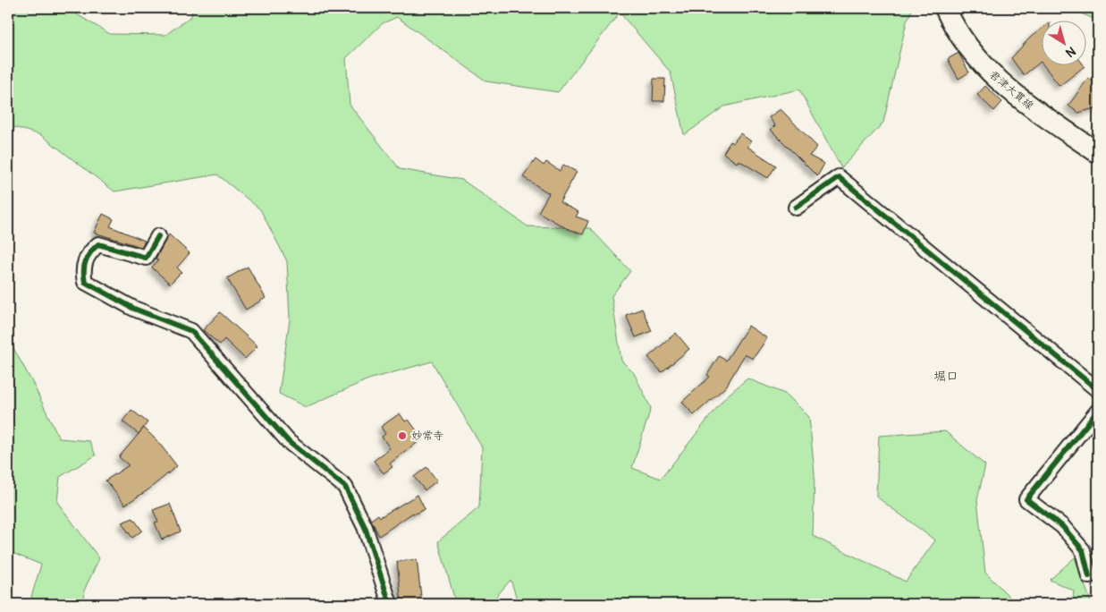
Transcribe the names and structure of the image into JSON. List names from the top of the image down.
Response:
{
  "streets": {
    "main road": ["君津大貫線"]
  },
  "districts": ["堀口"],
  "places": ["妙常寺"],
  "north": "bottom right"
}
